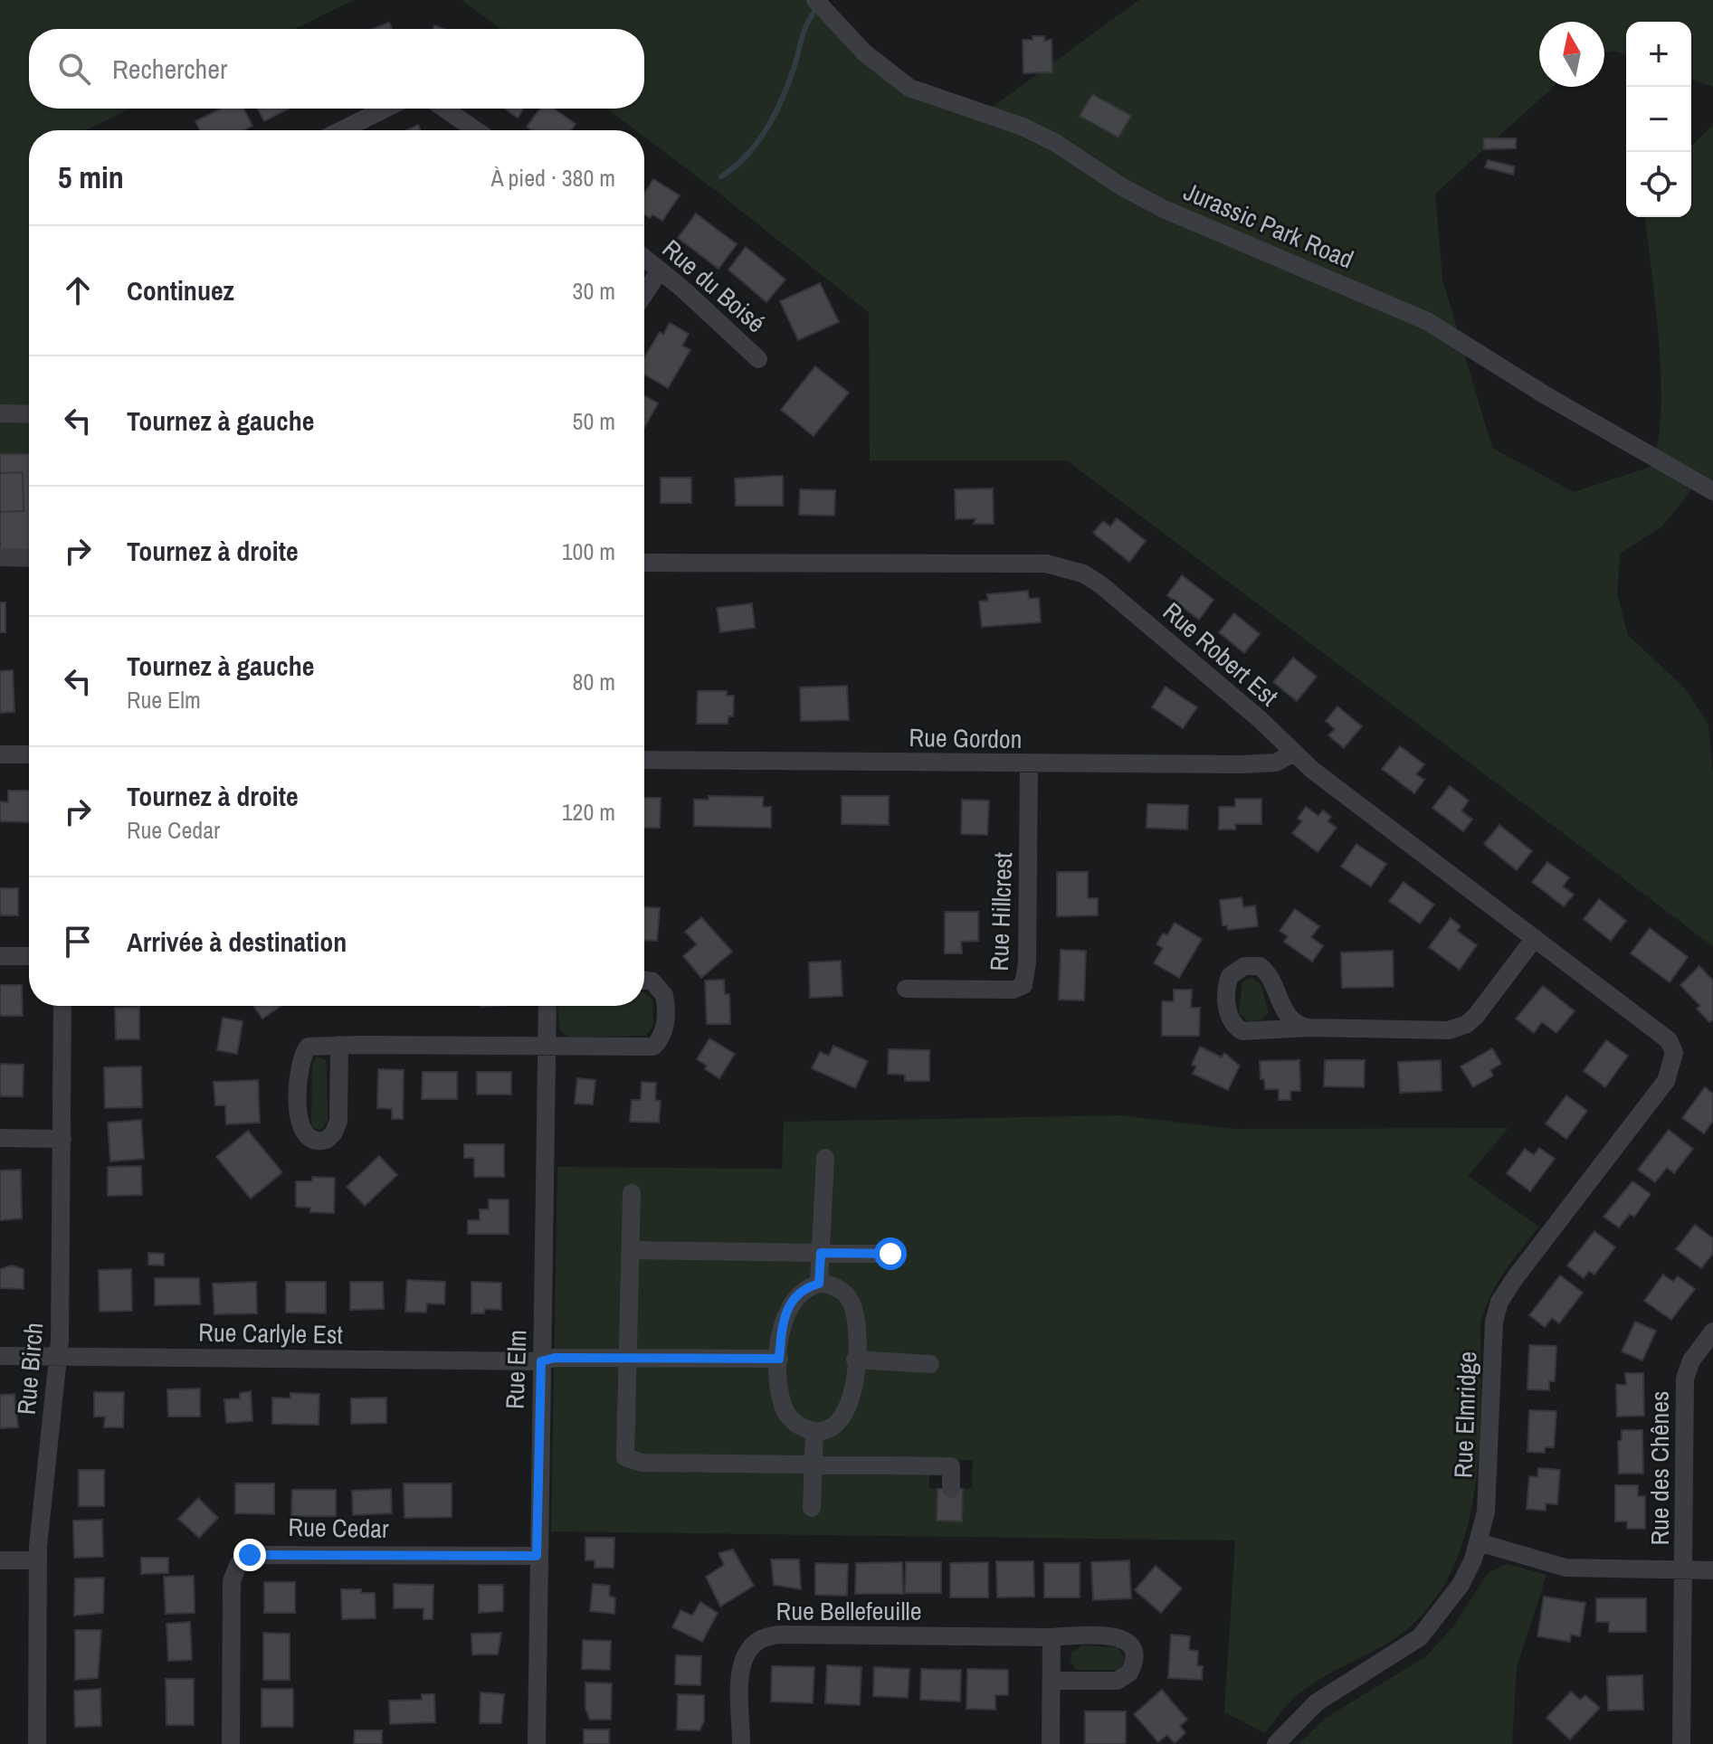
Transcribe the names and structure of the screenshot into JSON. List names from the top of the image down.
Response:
{
  "streets": {
    "street": [
      "Jurassic Park Road",
      "Rue du Boisé",
      "Rue Robert Est",
      "Rue Gordon",
      "Rue Hillcrest",
      "Rue Carlyle Est",
      "Rue Birch",
      "Rue Elm",
      "Rue Elmridge",
      "Rue des Chênes",
      "Rue Cedar",
      "Rue Bellefeuille"
    ]
  },
  "crossings": [
    ["Rue Robert Est", "Rue Gordon"],
    ["Rue Robert Est", "Rue Elmridge"],
    ["Rue Gordon", "Rue Hillcrest"],
    ["Rue Carlyle Est", "Rue Birch"],
    ["Rue Carlyle Est", "Rue Elm"],
    ["Rue Elm", "Rue Cedar"]
  ],
  "north": "top",
  "page": {
    "map_buttons": ["+", "−"],
    "search": "Rechercher",
    "heading": ["5 min", "À pied · 380 m"],
    "list": [
      ["Continuez", "30 m"],
      ["Tournez à gauche", "50 m"],
      ["Tournez à droite", "100 m"],
      ["Tournez à gauche", "Rue Elm", "80 m"],
      ["Tournez à droite", "Rue Cedar", "120 m"],
      "Arrivée à destination"
    ]
  }
}
